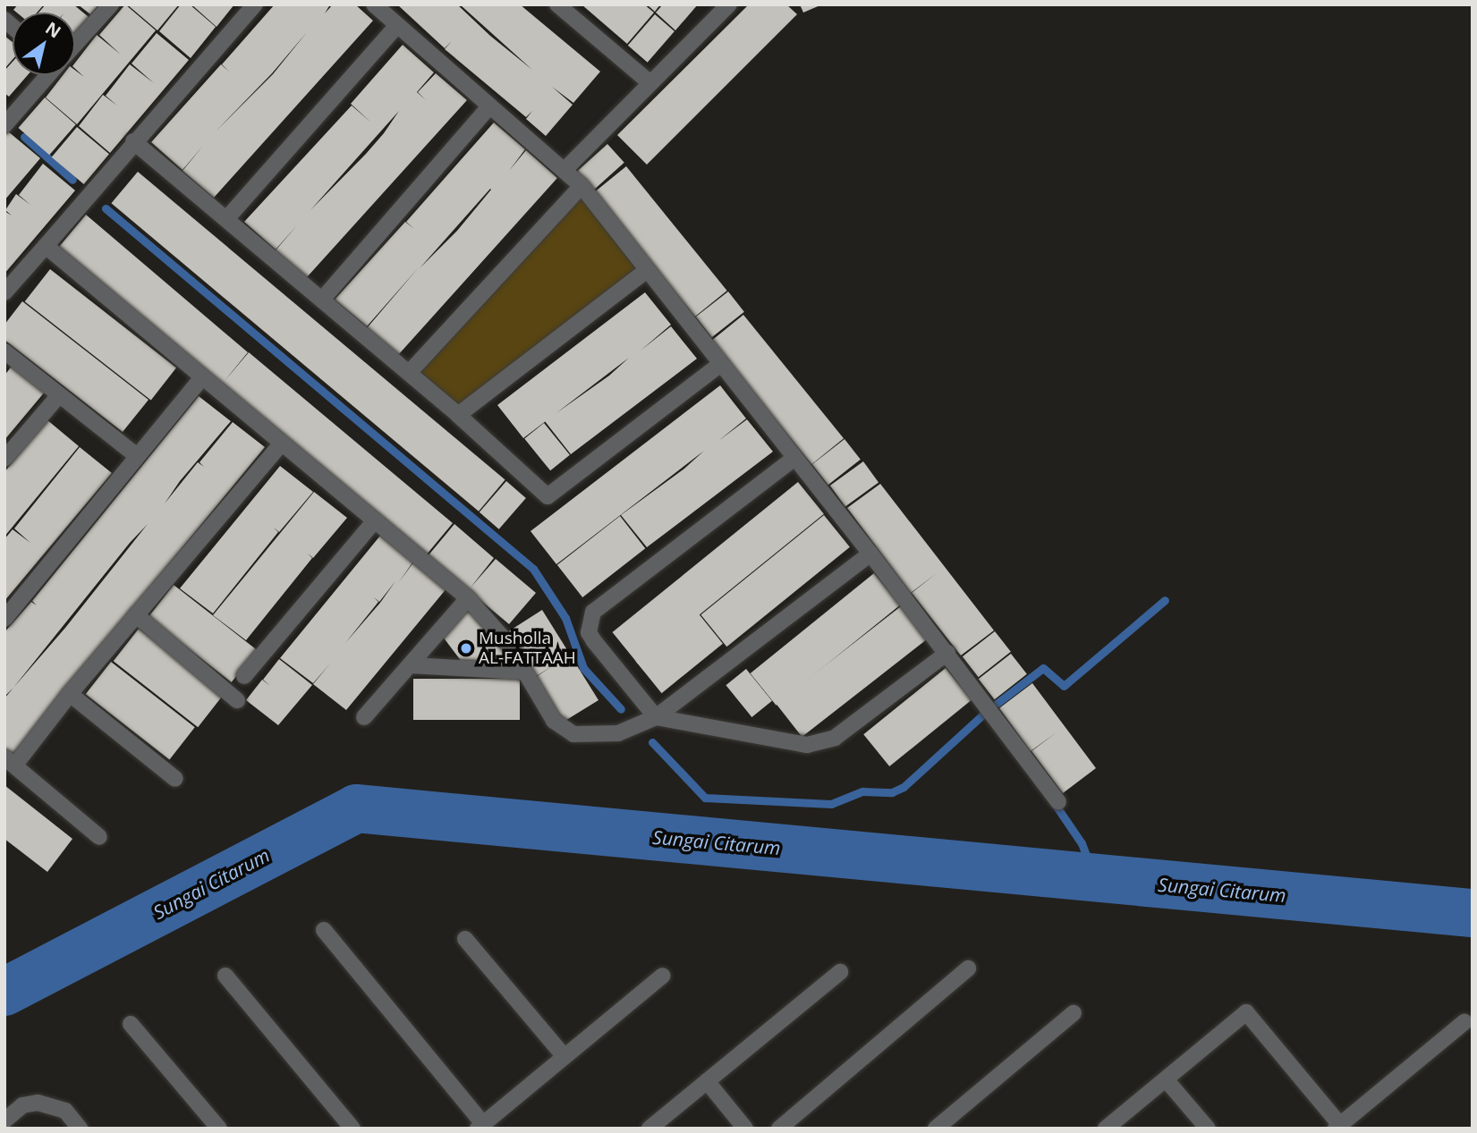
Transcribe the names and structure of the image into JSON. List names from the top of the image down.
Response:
{
  "water": ["Sungai Citarum"],
  "places": ["Musholla AL-FATTAAH"],
  "north": "top right"
}
